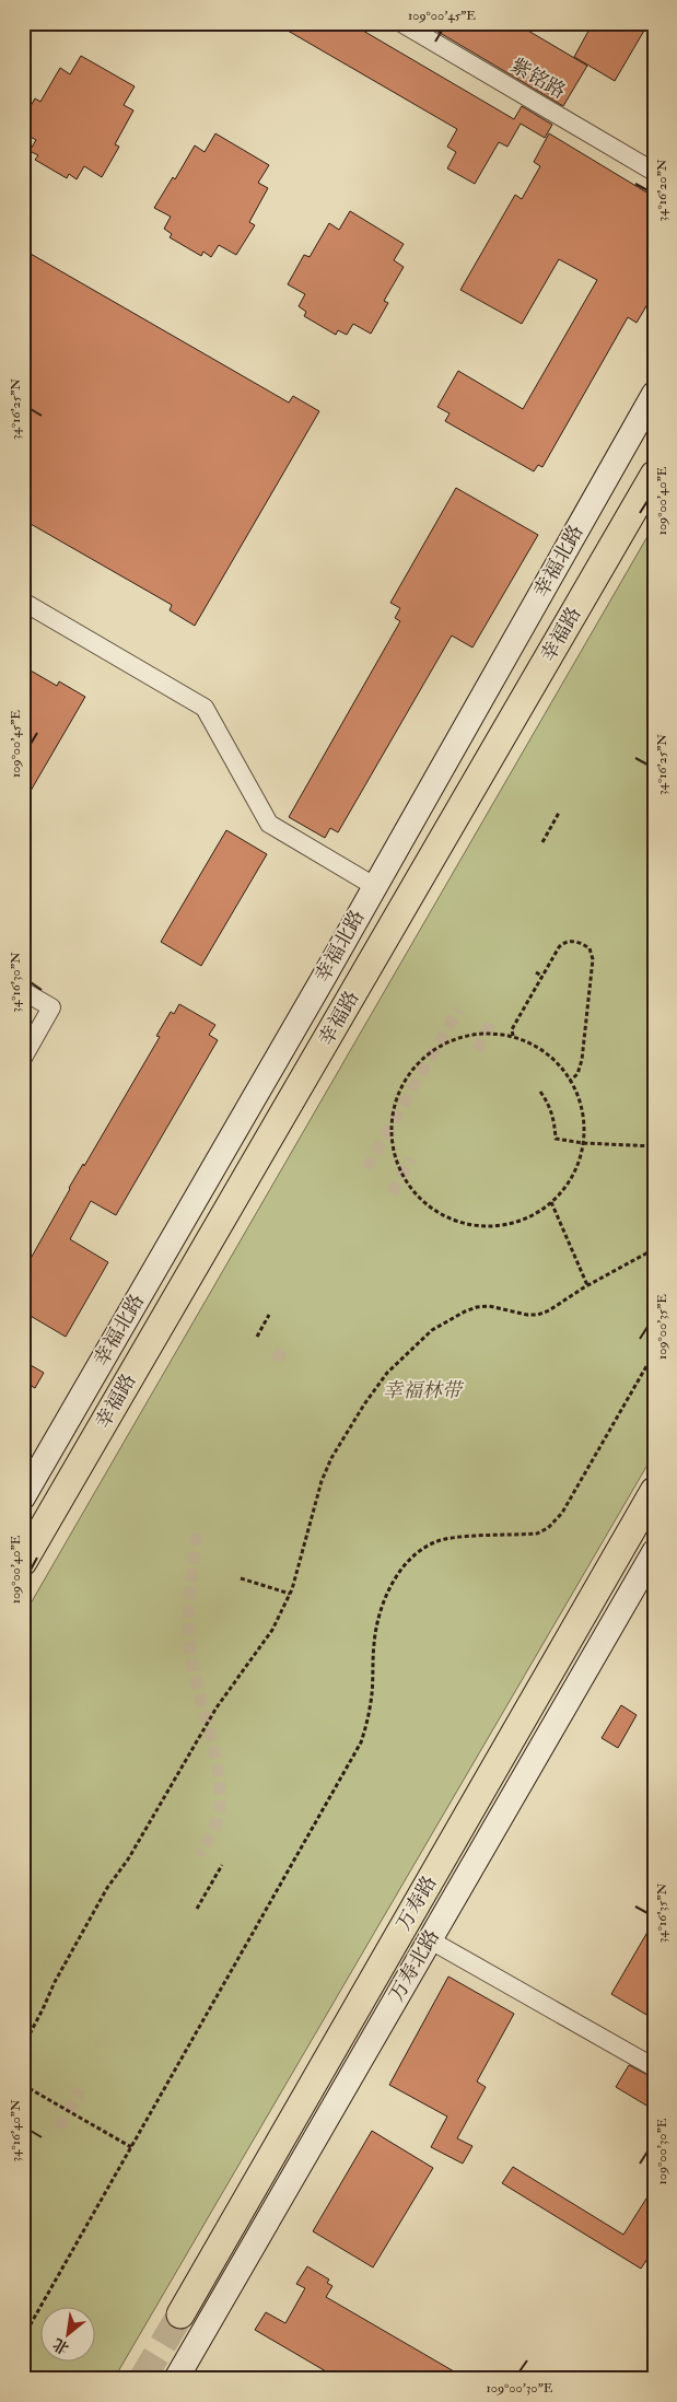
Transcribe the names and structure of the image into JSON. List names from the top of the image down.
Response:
{
  "streets": {
    "main road": [
      "幸福北路",
      "幸福路",
      "万寿路",
      "万寿北路"
    ],
    "street": ["紫铭路"]
  },
  "parks": ["幸福林带"],
  "north": "bottom left",
  "coordinates": [
    "109°00'45\"E",
    "34°16'20\"N",
    "34°16'25\"N",
    "109°00'40\"E",
    "34°16'30\"N",
    "109°00'35\"E",
    "34°16'35\"N",
    "34°16'40\"N",
    "109°00'30\"E"
  ]
}
